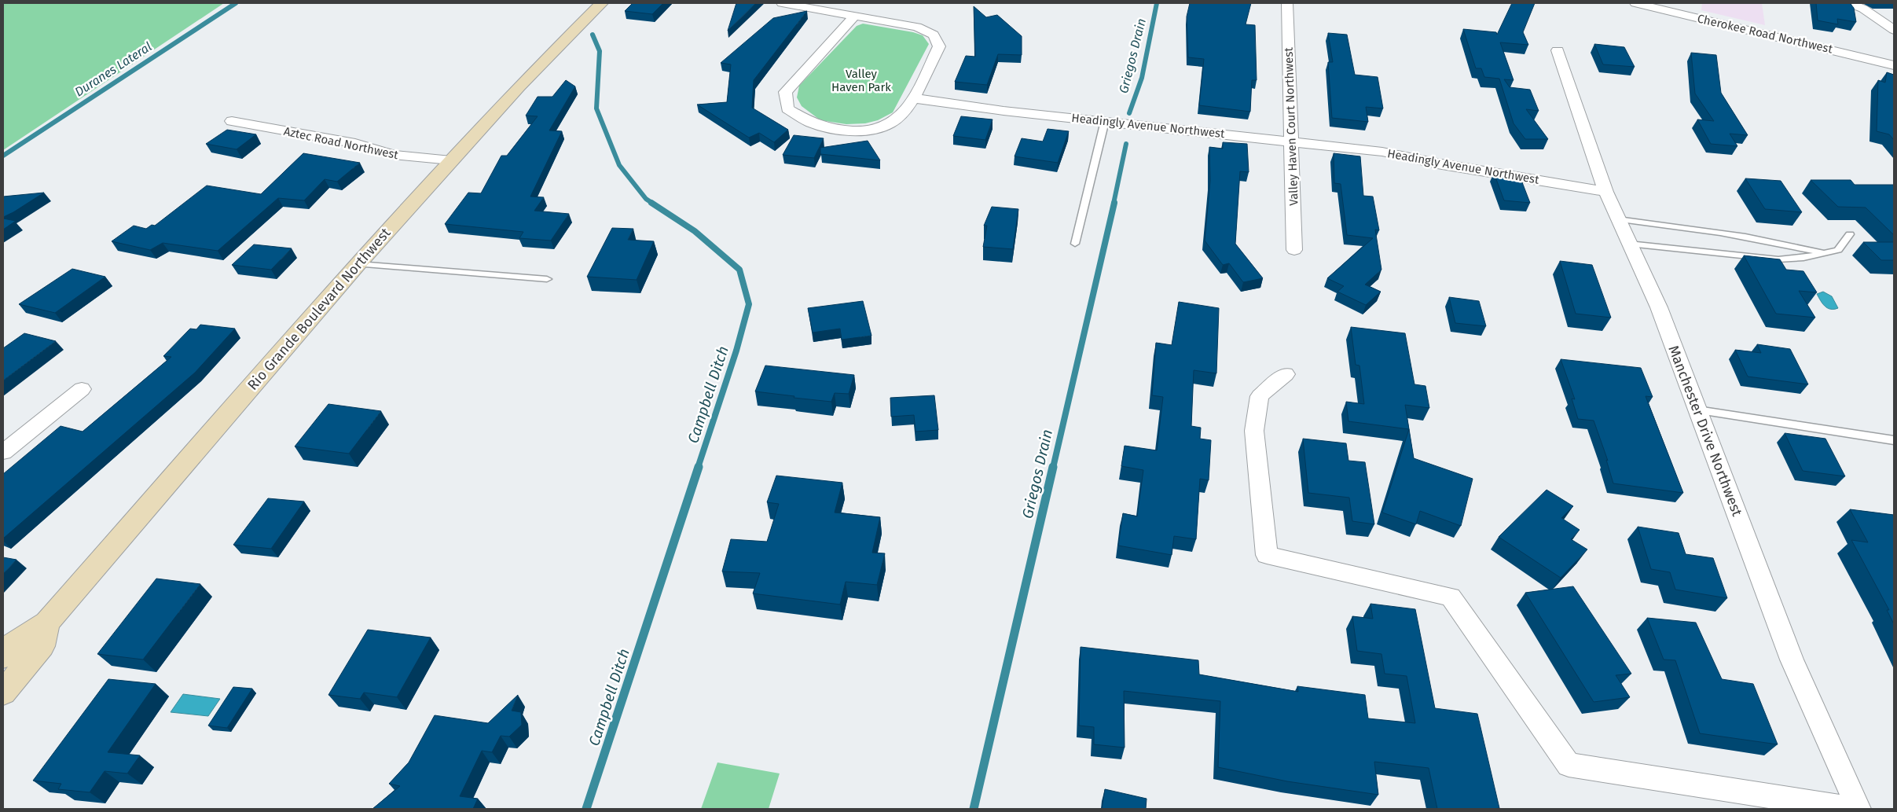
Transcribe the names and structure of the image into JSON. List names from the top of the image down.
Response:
{
  "streets": {
    "main road": ["Rio Grande Boulevard Northwest"],
    "street": [
      "Cherokee Road Northwest",
      "Headingly Avenue Northwest",
      "Valley Haven Court Northwest",
      "Aztec Road Northwest",
      "Manchester Drive Northwest"
    ]
  },
  "crossings": [
    ["Headingly Avenue Northwest", "Valley Haven Court Northwest"],
    ["Headingly Avenue Northwest", "Manchester Drive Northwest"],
    ["Aztec Road Northwest", "Rio Grande Boulevard Northwest"]
  ],
  "water": ["Griegos Drain", "Duranes Lateral", "Campbell Ditch"],
  "parks": ["Valley Haven Park"]
}
